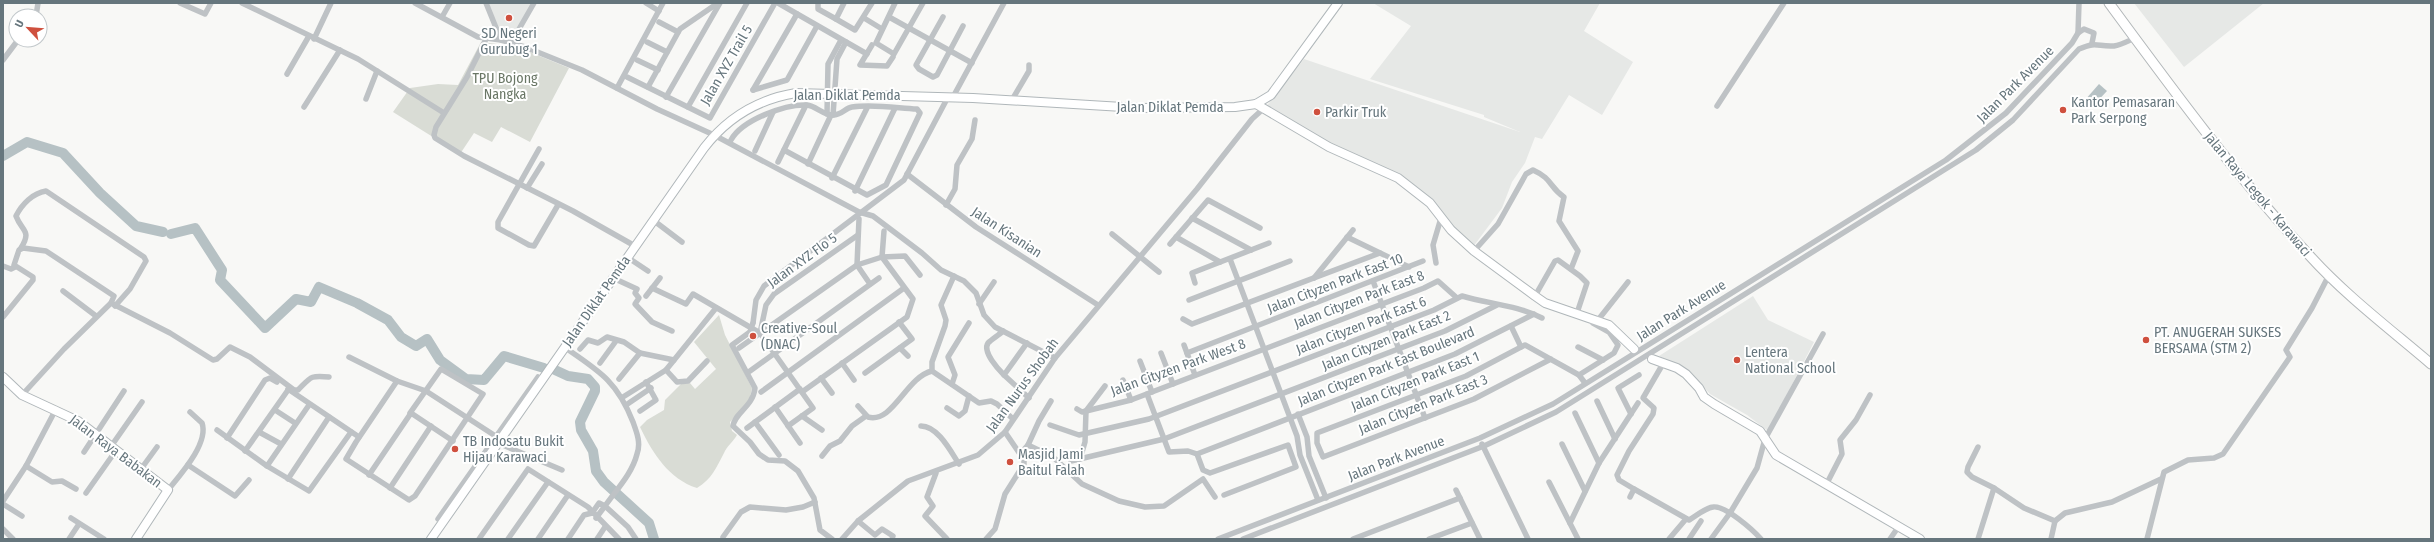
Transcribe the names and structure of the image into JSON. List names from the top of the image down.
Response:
{
  "streets": {
    "main road": ["Jalan Raya Legok - Karawaci"],
    "street": [
      "Jalan XYZ Trail 5",
      "Jalan Park Avenue",
      "Jalan Diklat Pemda",
      "Jalan Kisanian",
      "Jalan XYZ Flo 5",
      "Jalan Cityzen Park East 10",
      "Jalan Cityzen Park East 8",
      "Jalan Cityzen Park East 6",
      "Jalan Cityzen Park East 2",
      "Jalan Cityzen Park East Boulevard",
      "Jalan Cityzen Park West 8",
      "Jalan Cityzen Park East 1",
      "Jalan Nurus Shobah",
      "Jalan Cityzen Park East 3",
      "Jalan Raya Babakan"
    ]
  },
  "crossings": [
    ["Jalan Diklat Pemda", "Jalan Nurus Shobah"],
    ["Jalan Kisanian", "Jalan Nurus Shobah"],
    ["Jalan Cityzen Park East 8", "Jalan Cityzen Park East 6"],
    ["Jalan Cityzen Park East 8", "Jalan Cityzen Park West 8"],
    ["Jalan Cityzen Park East 1", "Jalan Cityzen Park East 3"]
  ],
  "parks": ["TPU Bojong Nangka"],
  "places": [
    "SD Negeri Gurubug 1",
    "Kantor Pemasaran Park Serpong",
    "Parkir Truk",
    "Creative-Soul (DNAC)",
    "PT. ANUGERAH SUKSES BERSAMA (STM 2)",
    "Lentera National School",
    "TB Indosatu Bukit Hijau Karawaci",
    "Masjid Jami Baitul Falah"
  ],
  "north": "top left"
}
